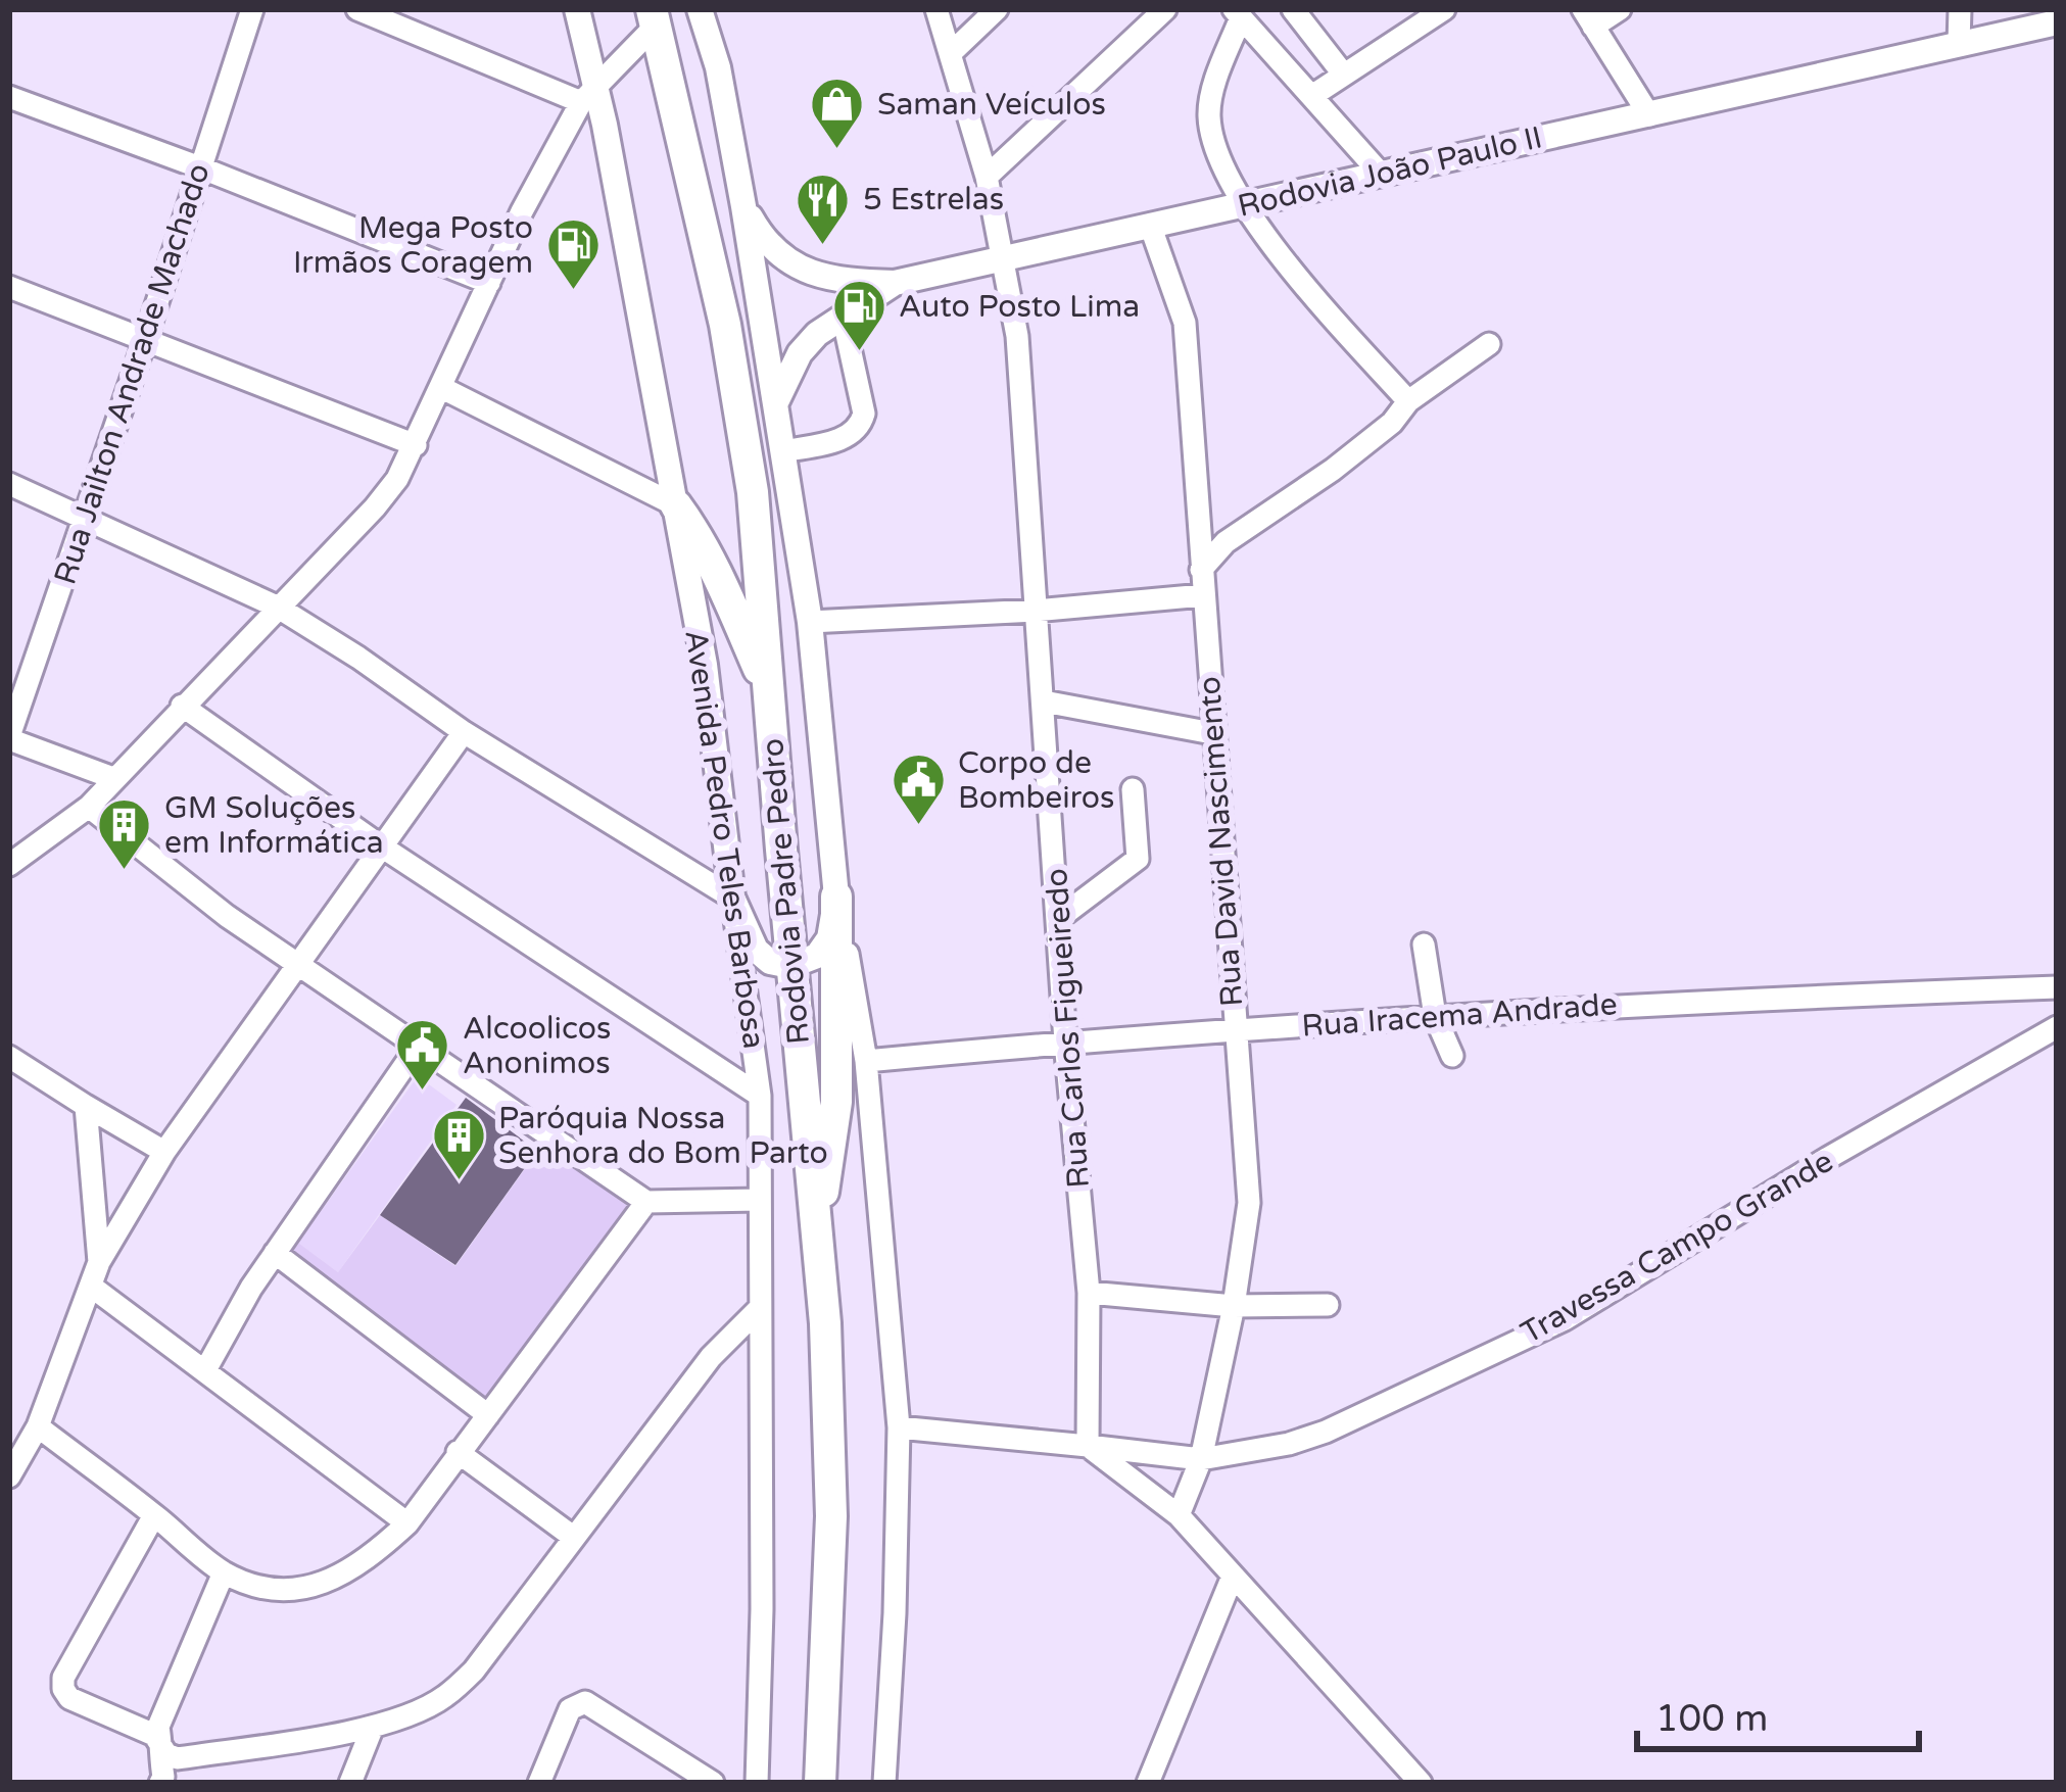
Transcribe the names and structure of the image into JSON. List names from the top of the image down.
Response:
{
  "streets": {
    "highway": ["Rodovia Padre Pedro"],
    "main road": ["Rodovia João Paulo II", "Avenida Pedro Teles Barbosa"],
    "street": [
      "Rua Jailton Andrade Machado",
      "Rua David Nascimento",
      "Rua Iracema Andrade",
      "Rua Carlos Figueiredo",
      "Travessa Campo Grande"
    ]
  },
  "crossings": [
    ["Rodovia João Paulo II", "Rua David Nascimento"],
    ["Rodovia João Paulo II", "Rua Carlos Figueiredo"],
    ["Rua David Nascimento", "Rua Iracema Andrade"],
    ["Rua David Nascimento", "Travessa Campo Grande"],
    ["Rua Iracema Andrade", "Rua Carlos Figueiredo"],
    ["Rua Carlos Figueiredo", "Travessa Campo Grande"]
  ],
  "places": {
    "shop": ["Saman Veículos"],
    "restaurant": ["5 Estrelas"],
    "fuel station": ["Mega Posto Irmãos Coragem", "Auto Posto Lima"],
    "public building": ["Corpo de Bombeiros", "Alcoolicos Anonimos"],
    "building": ["GM Soluções em Informática", "Paróquia Nossa Senhora do Bom Parto"]
  },
  "scale_bar": "100 m"
}
